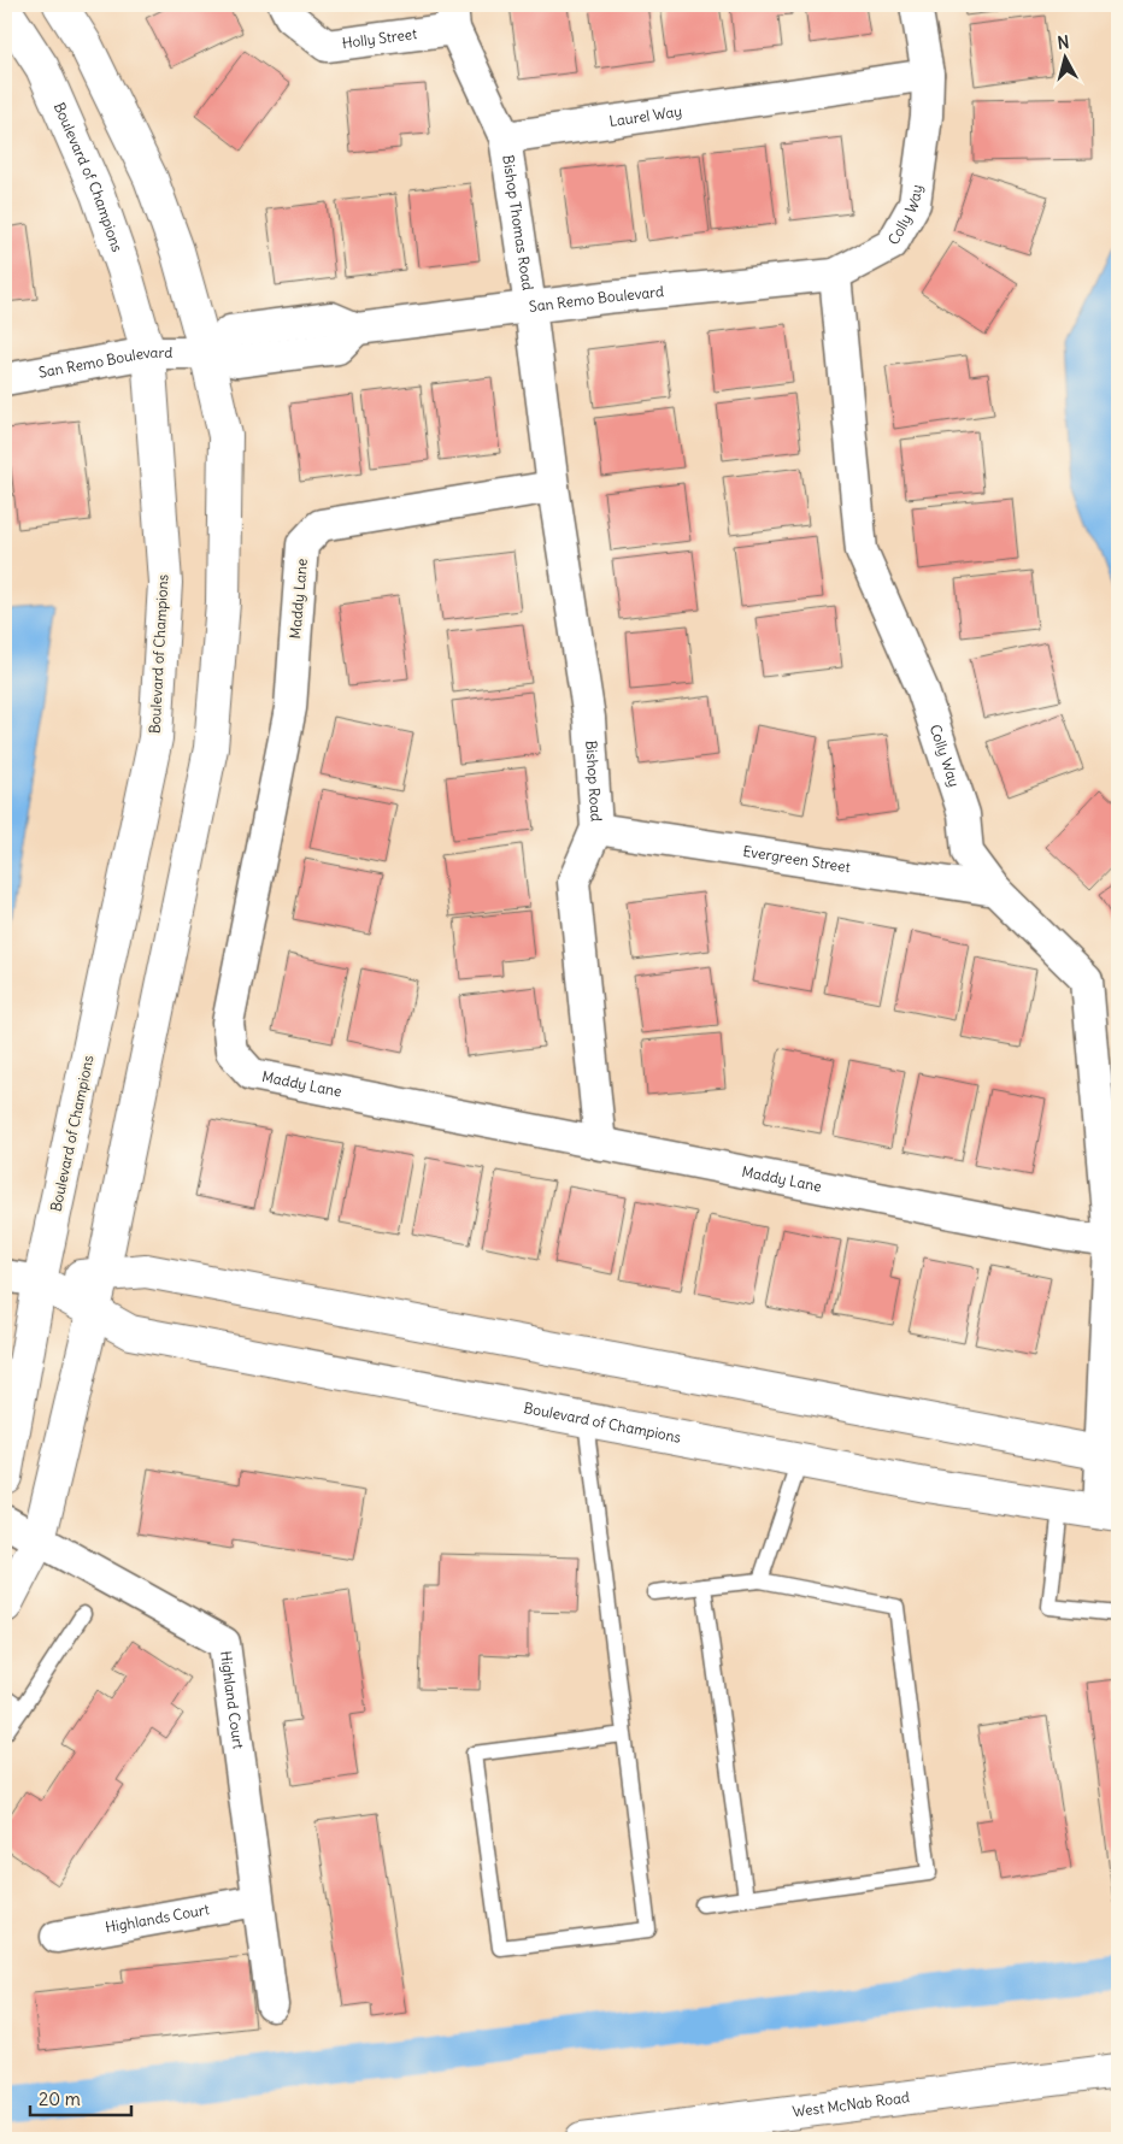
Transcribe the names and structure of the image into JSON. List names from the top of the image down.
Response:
{
  "streets": {
    "street": [
      "Holly Street",
      "Laurel Way",
      "Boulevard of Champions",
      "Colly Way",
      "Bishop Thomas Road",
      "San Remo Boulevard",
      "Maddy Lane",
      "Bishop Road",
      "Evergreen Street",
      "Highland Court",
      "Highlands Court",
      "West McNab Road"
    ]
  },
  "crossings": [
    ["Laurel Way", "Colly Way"],
    ["Laurel Way", "Bishop Thomas Road"],
    ["Boulevard of Champions", "Colly Way"],
    ["Boulevard of Champions", "San Remo Boulevard"],
    ["Colly Way", "San Remo Boulevard"],
    ["Colly Way", "Maddy Lane"],
    ["Colly Way", "Evergreen Street"],
    ["Bishop Thomas Road", "San Remo Boulevard"],
    ["Bishop Thomas Road", "Maddy Lane"],
    ["Bishop Thomas Road", "Bishop Road"],
    ["Maddy Lane", "Bishop Road"],
    ["Bishop Road", "Evergreen Street"],
    ["Highland Court", "Highlands Court"]
  ],
  "scale_bar": "20 m",
  "north": "top"
}
